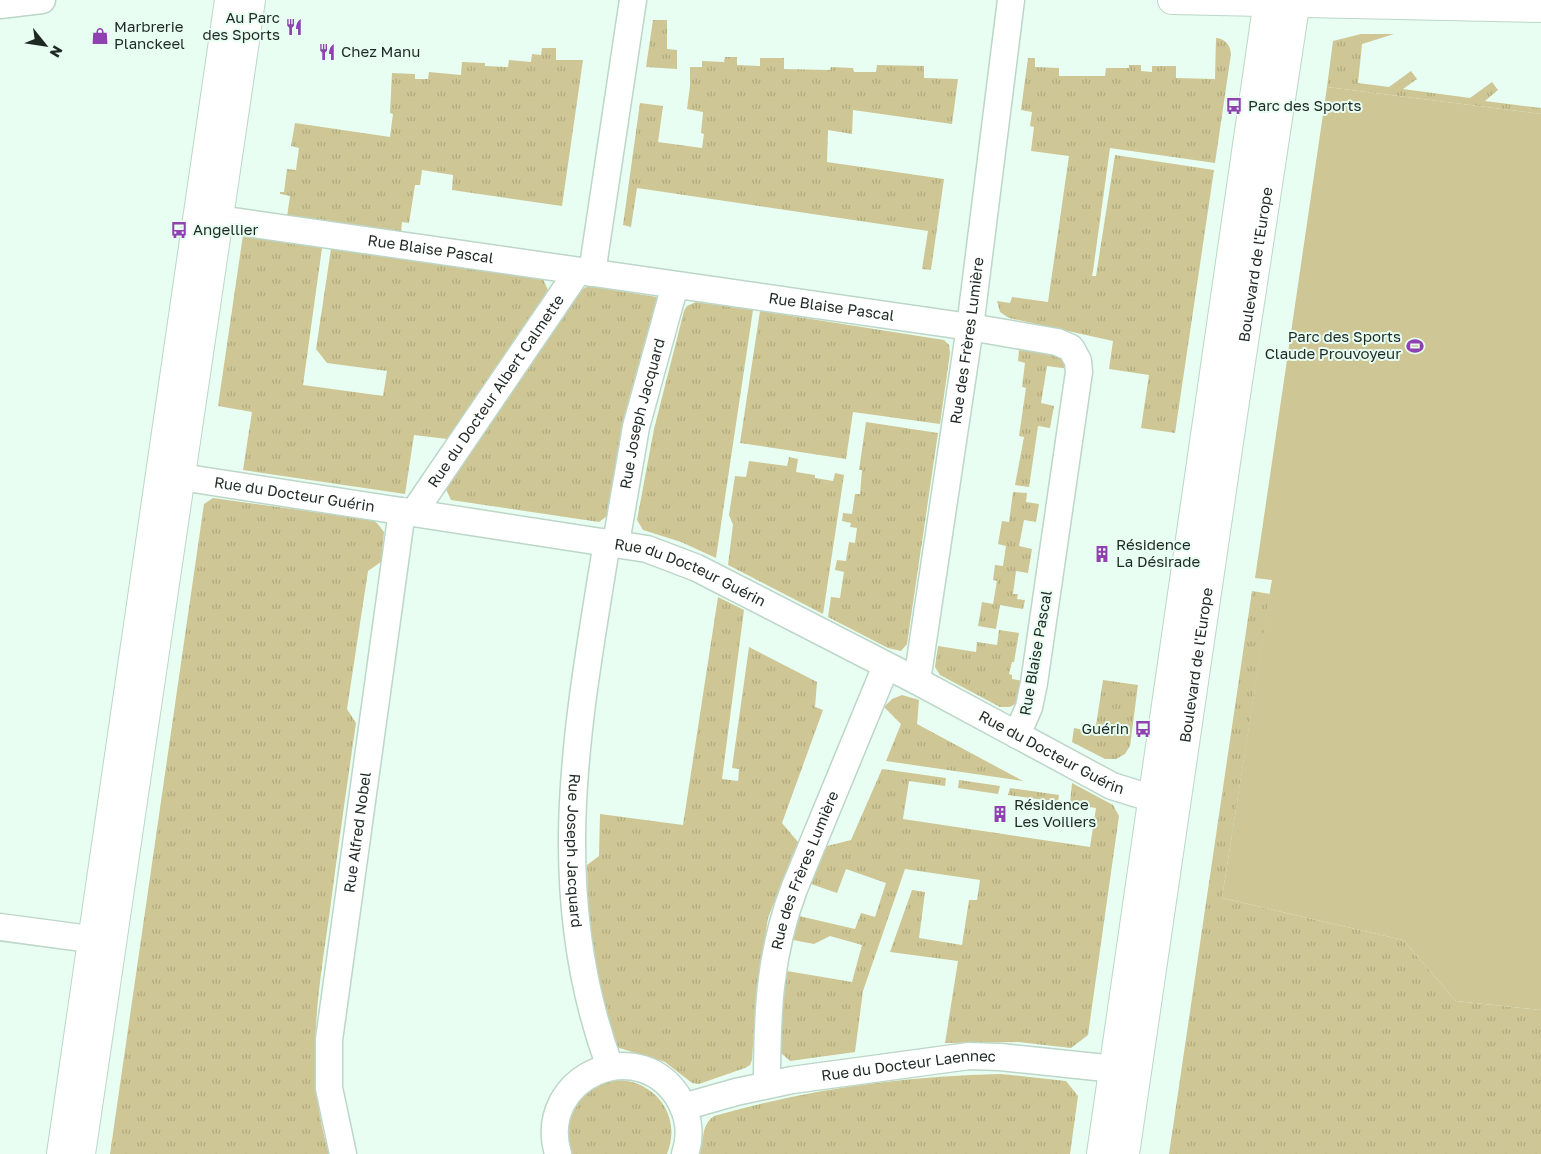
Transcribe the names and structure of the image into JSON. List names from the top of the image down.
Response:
{
  "streets": {
    "street": [
      "Rue Blaise Pascal",
      "Boulevard de l'Europe",
      "Rue des Frères Lumière",
      "Rue du Docteur Albert Calmette",
      "Rue Joseph Jacquard",
      "Rue du Docteur Guérin",
      "Rue Alfred Nobel",
      "Rue du Docteur Laennec"
    ]
  },
  "crossings": [
    ["Rue Blaise Pascal", "Rue des Frères Lumière"],
    ["Rue Blaise Pascal", "Rue du Docteur Albert Calmette"],
    ["Rue Blaise Pascal", "Rue Joseph Jacquard"],
    ["Rue Blaise Pascal", "Rue du Docteur Guérin"],
    ["Boulevard de l'Europe", "Rue du Docteur Guérin"],
    ["Boulevard de l'Europe", "Rue du Docteur Laennec"],
    ["Rue des Frères Lumière", "Rue du Docteur Guérin"],
    ["Rue des Frères Lumière", "Rue du Docteur Laennec"],
    ["Rue du Docteur Albert Calmette", "Rue du Docteur Guérin"],
    ["Rue du Docteur Albert Calmette", "Rue Alfred Nobel"],
    ["Rue Joseph Jacquard", "Rue du Docteur Guérin"],
    ["Rue du Docteur Guérin", "Rue Alfred Nobel"]
  ],
  "places": {
    "restaurant": ["Au Parc des Sports", "Chez Manu"],
    "shop": ["Marbrerie Planckeel"],
    "bus stop": ["Parc des Sports", "Angellier", "Guérin"],
    "sports": ["Parc des Sports Claude Prouvoyeur"],
    "building": ["Résidence La Désirade", "Résidence Les Voiliers"]
  },
  "north": "bottom right"
}
